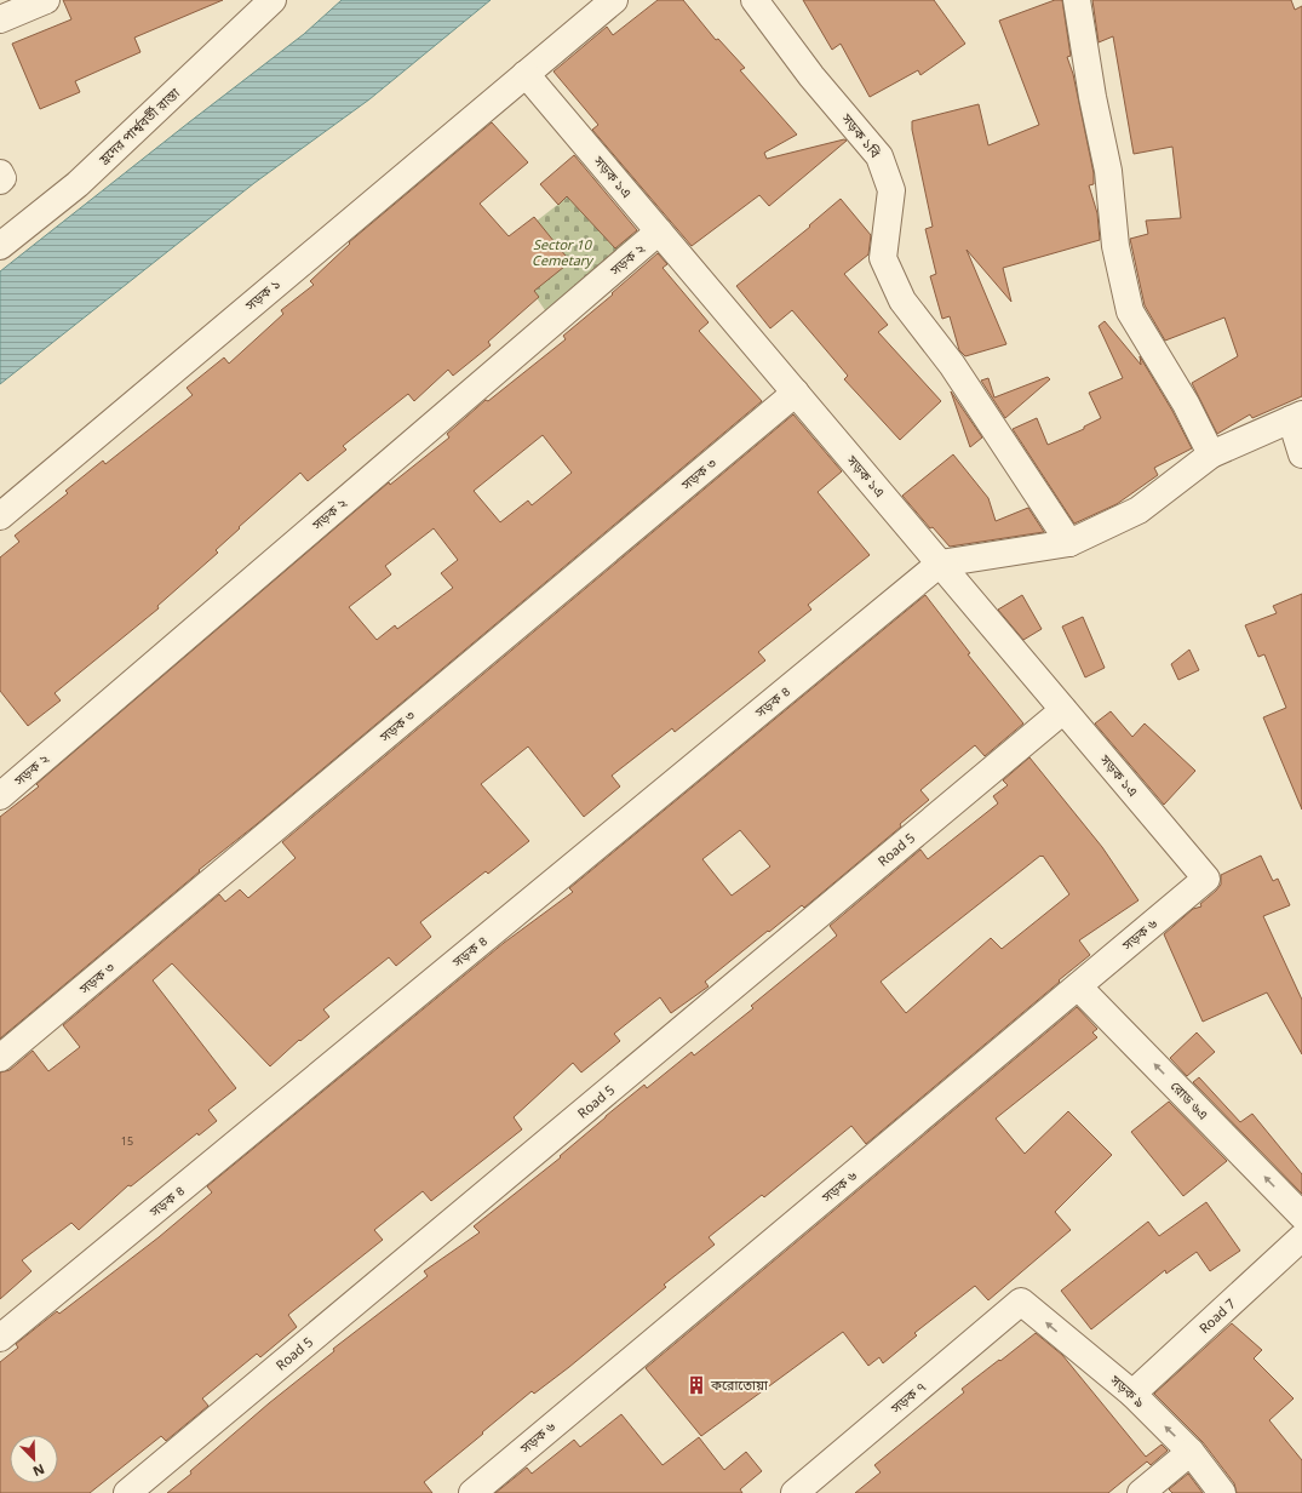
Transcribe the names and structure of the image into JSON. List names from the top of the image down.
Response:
{
  "streets": {
    "street": [
      "হ্রদের পার্শ্ববর্তী রাস্তা",
      "সড়ক ১বি",
      "সড়ক ১এ",
      "সড়ক ২",
      "সড়ক ১",
      "সড়ক ৩",
      "সড়ক ৪",
      "Road 5",
      "সড়ক ৬",
      "রোড ৬এ",
      "Road 7",
      "সড়ক ৯",
      "সড়ক ৭"
    ]
  },
  "crossings": [
    ["সড়ক ১এ", "সড়ক ২"],
    ["সড়ক ১এ", "সড়ক ১"],
    ["সড়ক ১এ", "সড়ক ৩"],
    ["সড়ক ১এ", "সড়ক ৪"],
    ["সড়ক ১এ", "Road 5"],
    ["সড়ক ১এ", "সড়ক ৬"],
    ["সড়ক ৬", "রোড ৬এ"],
    ["Road 7", "সড়ক ৯"],
    ["সড়ক ৯", "সড়ক ৭"]
  ],
  "one_way": ["রোড ৬এ", "সড়ক ৯"],
  "parks": ["Sector 10 Cemetary"],
  "places": {
    "building": ["করোতোয়া"]
  },
  "house_numbers": ["15"],
  "north": "bottom right"
}
